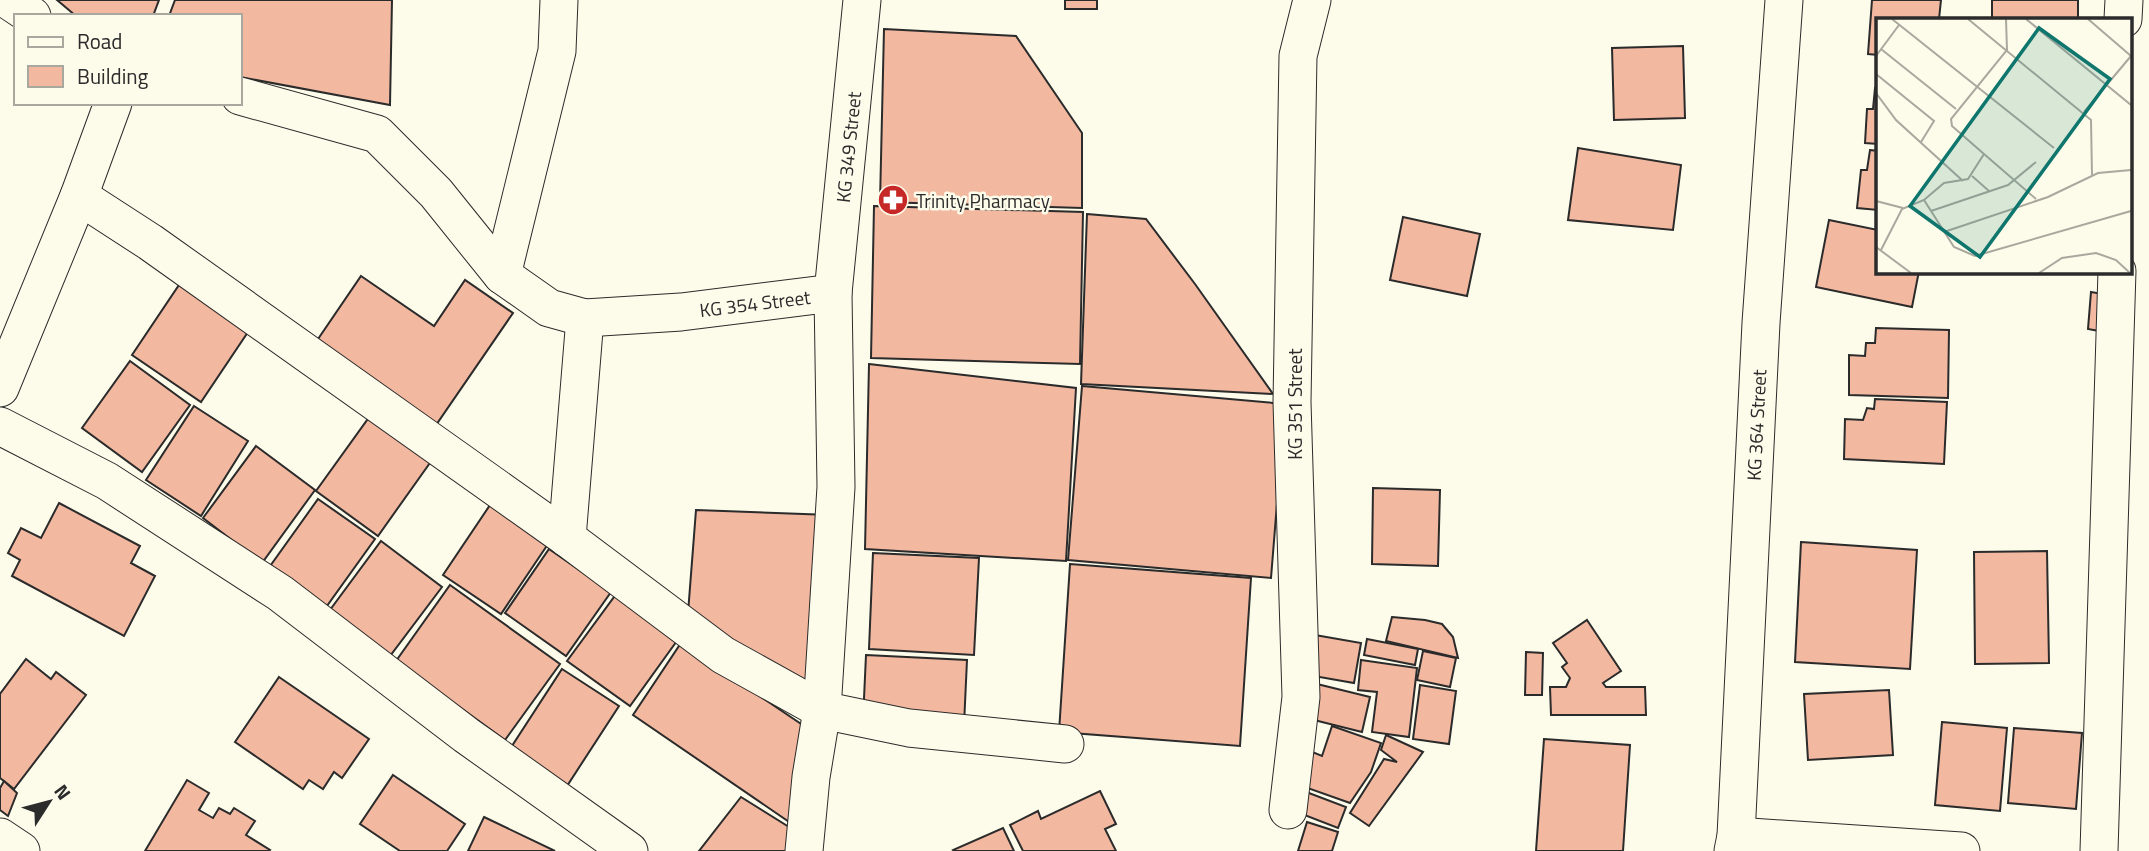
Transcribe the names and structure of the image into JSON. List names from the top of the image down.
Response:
{
  "streets": {
    "street": [
      "KG 349 Street",
      "KG 354 Street",
      "KG 351 Street",
      "KG 364 Street"
    ]
  },
  "crossings": [
    ["KG 349 Street", "KG 354 Street"]
  ],
  "places": {
    "pharmacy": ["Trinity Pharmacy"]
  },
  "legend": ["Road", "Building"],
  "north": "top right"
}
